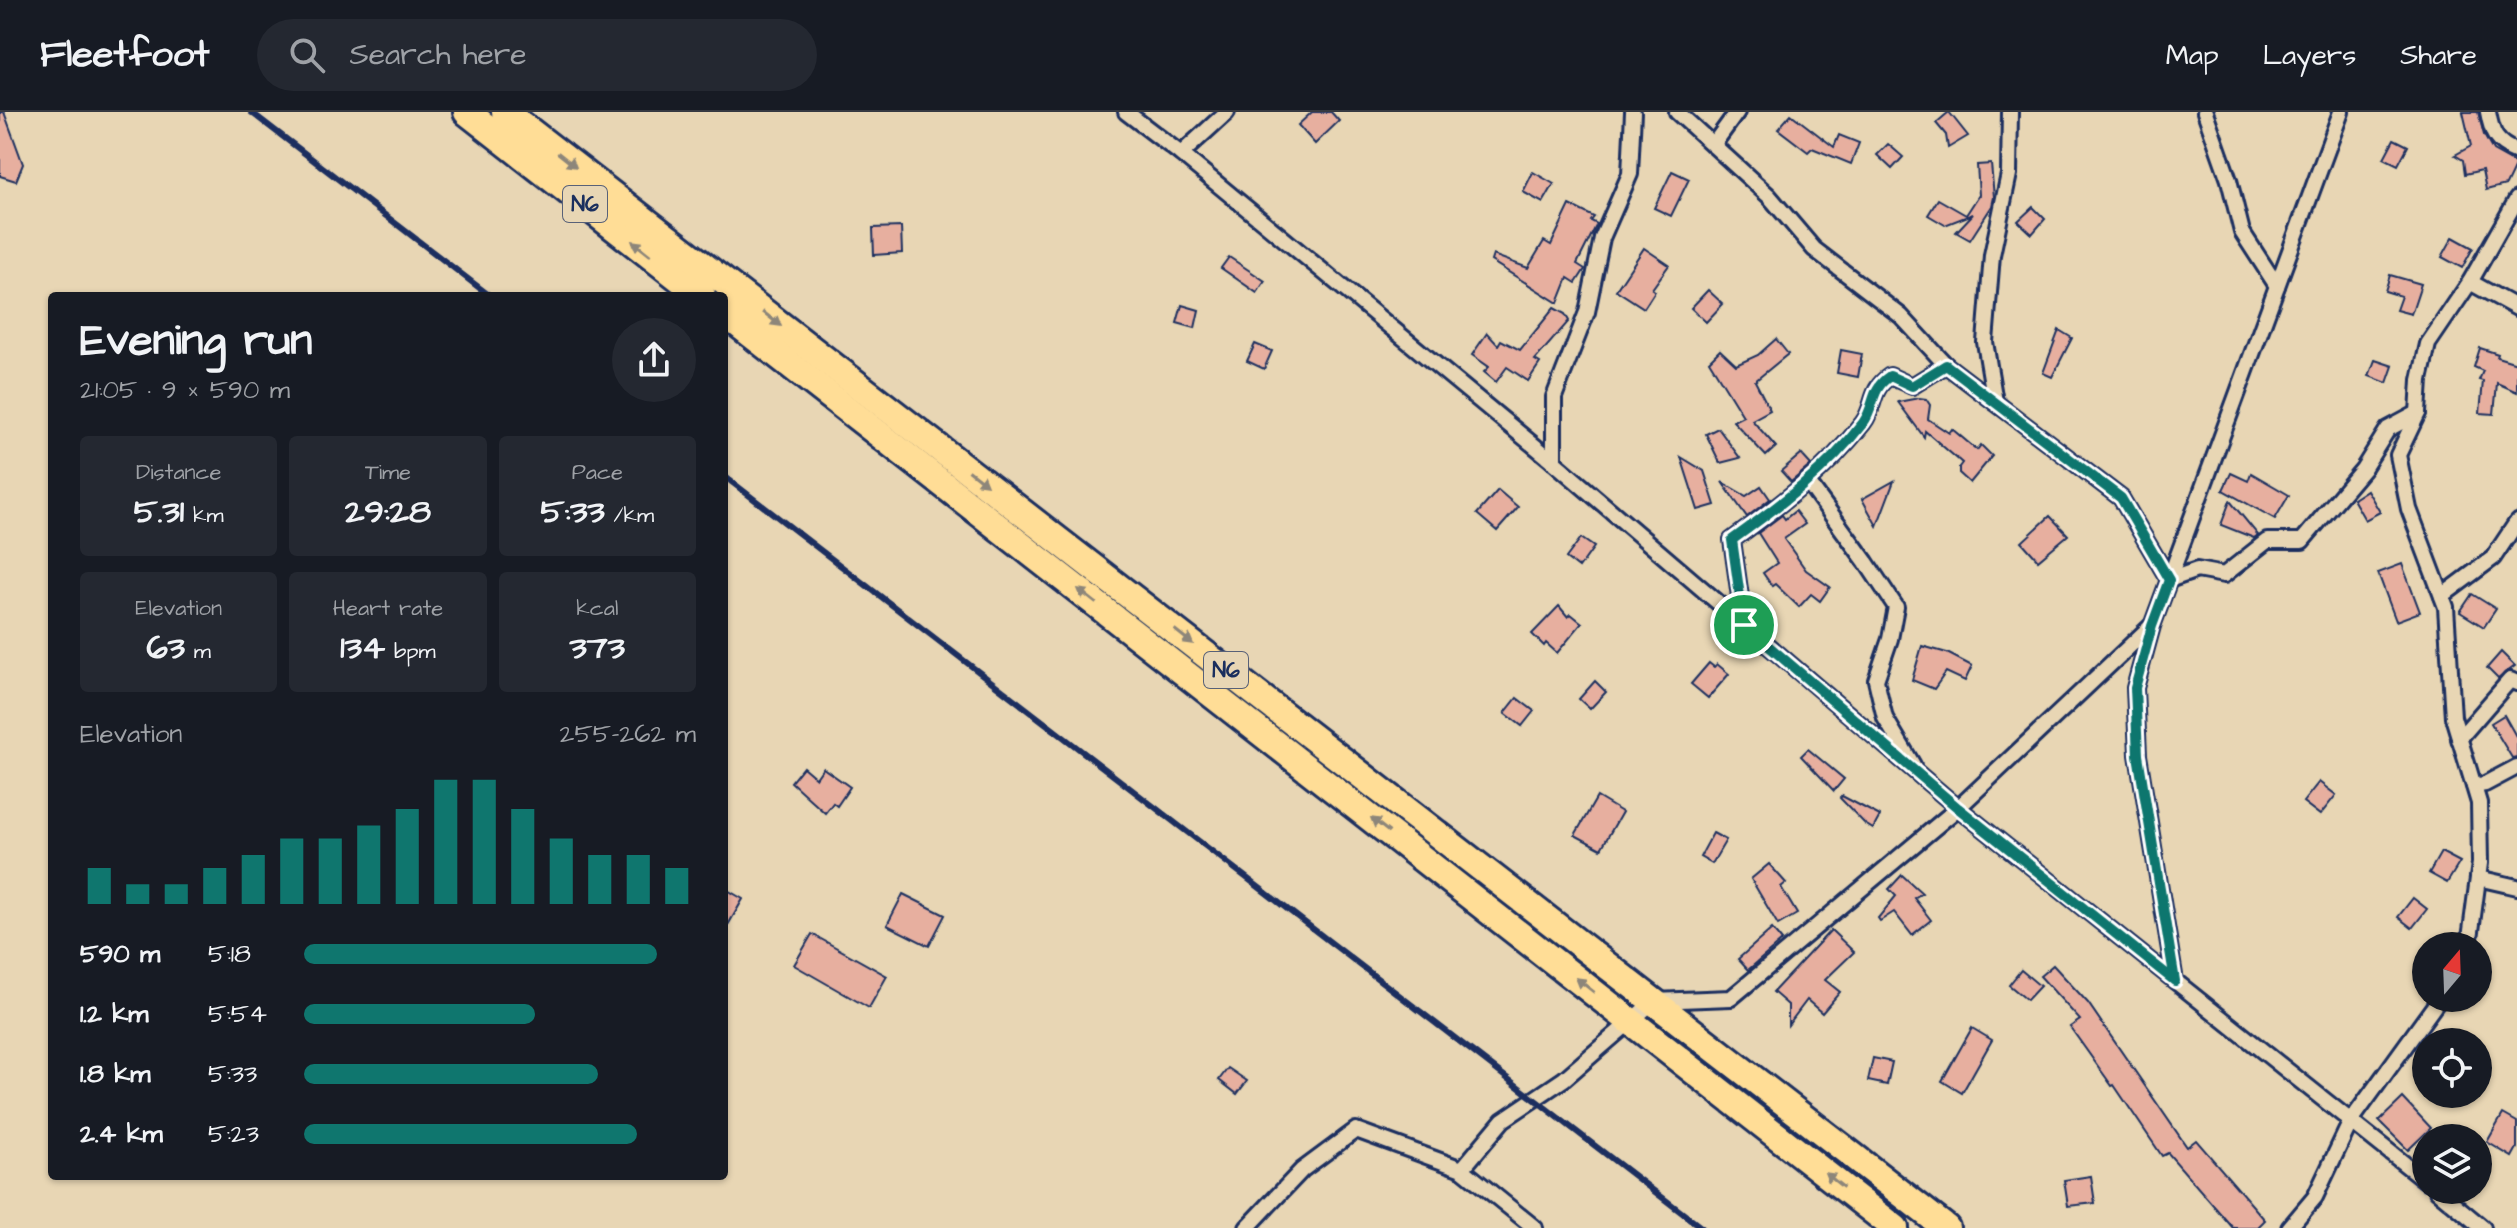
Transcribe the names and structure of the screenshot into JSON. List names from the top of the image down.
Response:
{
  "streets": {
    "highway": ["N6"]
  },
  "north": "top",
  "page": {
    "header": "Fleetfoot",
    "search": "Search here",
    "nav": ["Map", "Layers", "Share"],
    "heading": ["Evening run", "21:05 · 9 × 590 m"],
    "stats": [
      ["Distance", "5.31 km"],
      ["Time", "29:28"],
      ["Pace", "5:33 /km"],
      ["Elevation", "63 m"],
      ["Heart rate", "134 bpm"],
      ["kcal", "373"]
    ],
    "chart": ["Elevation", "255–262 m"],
    "list": [
      {
        "name": "590 m",
        "note": "5:18"
      },
      {
        "name": "1.2 km",
        "note": "5:54"
      },
      {
        "name": "1.8 km",
        "note": "5:33"
      },
      {
        "name": "2.4 km",
        "note": "5:23"
      }
    ]
  }
}
